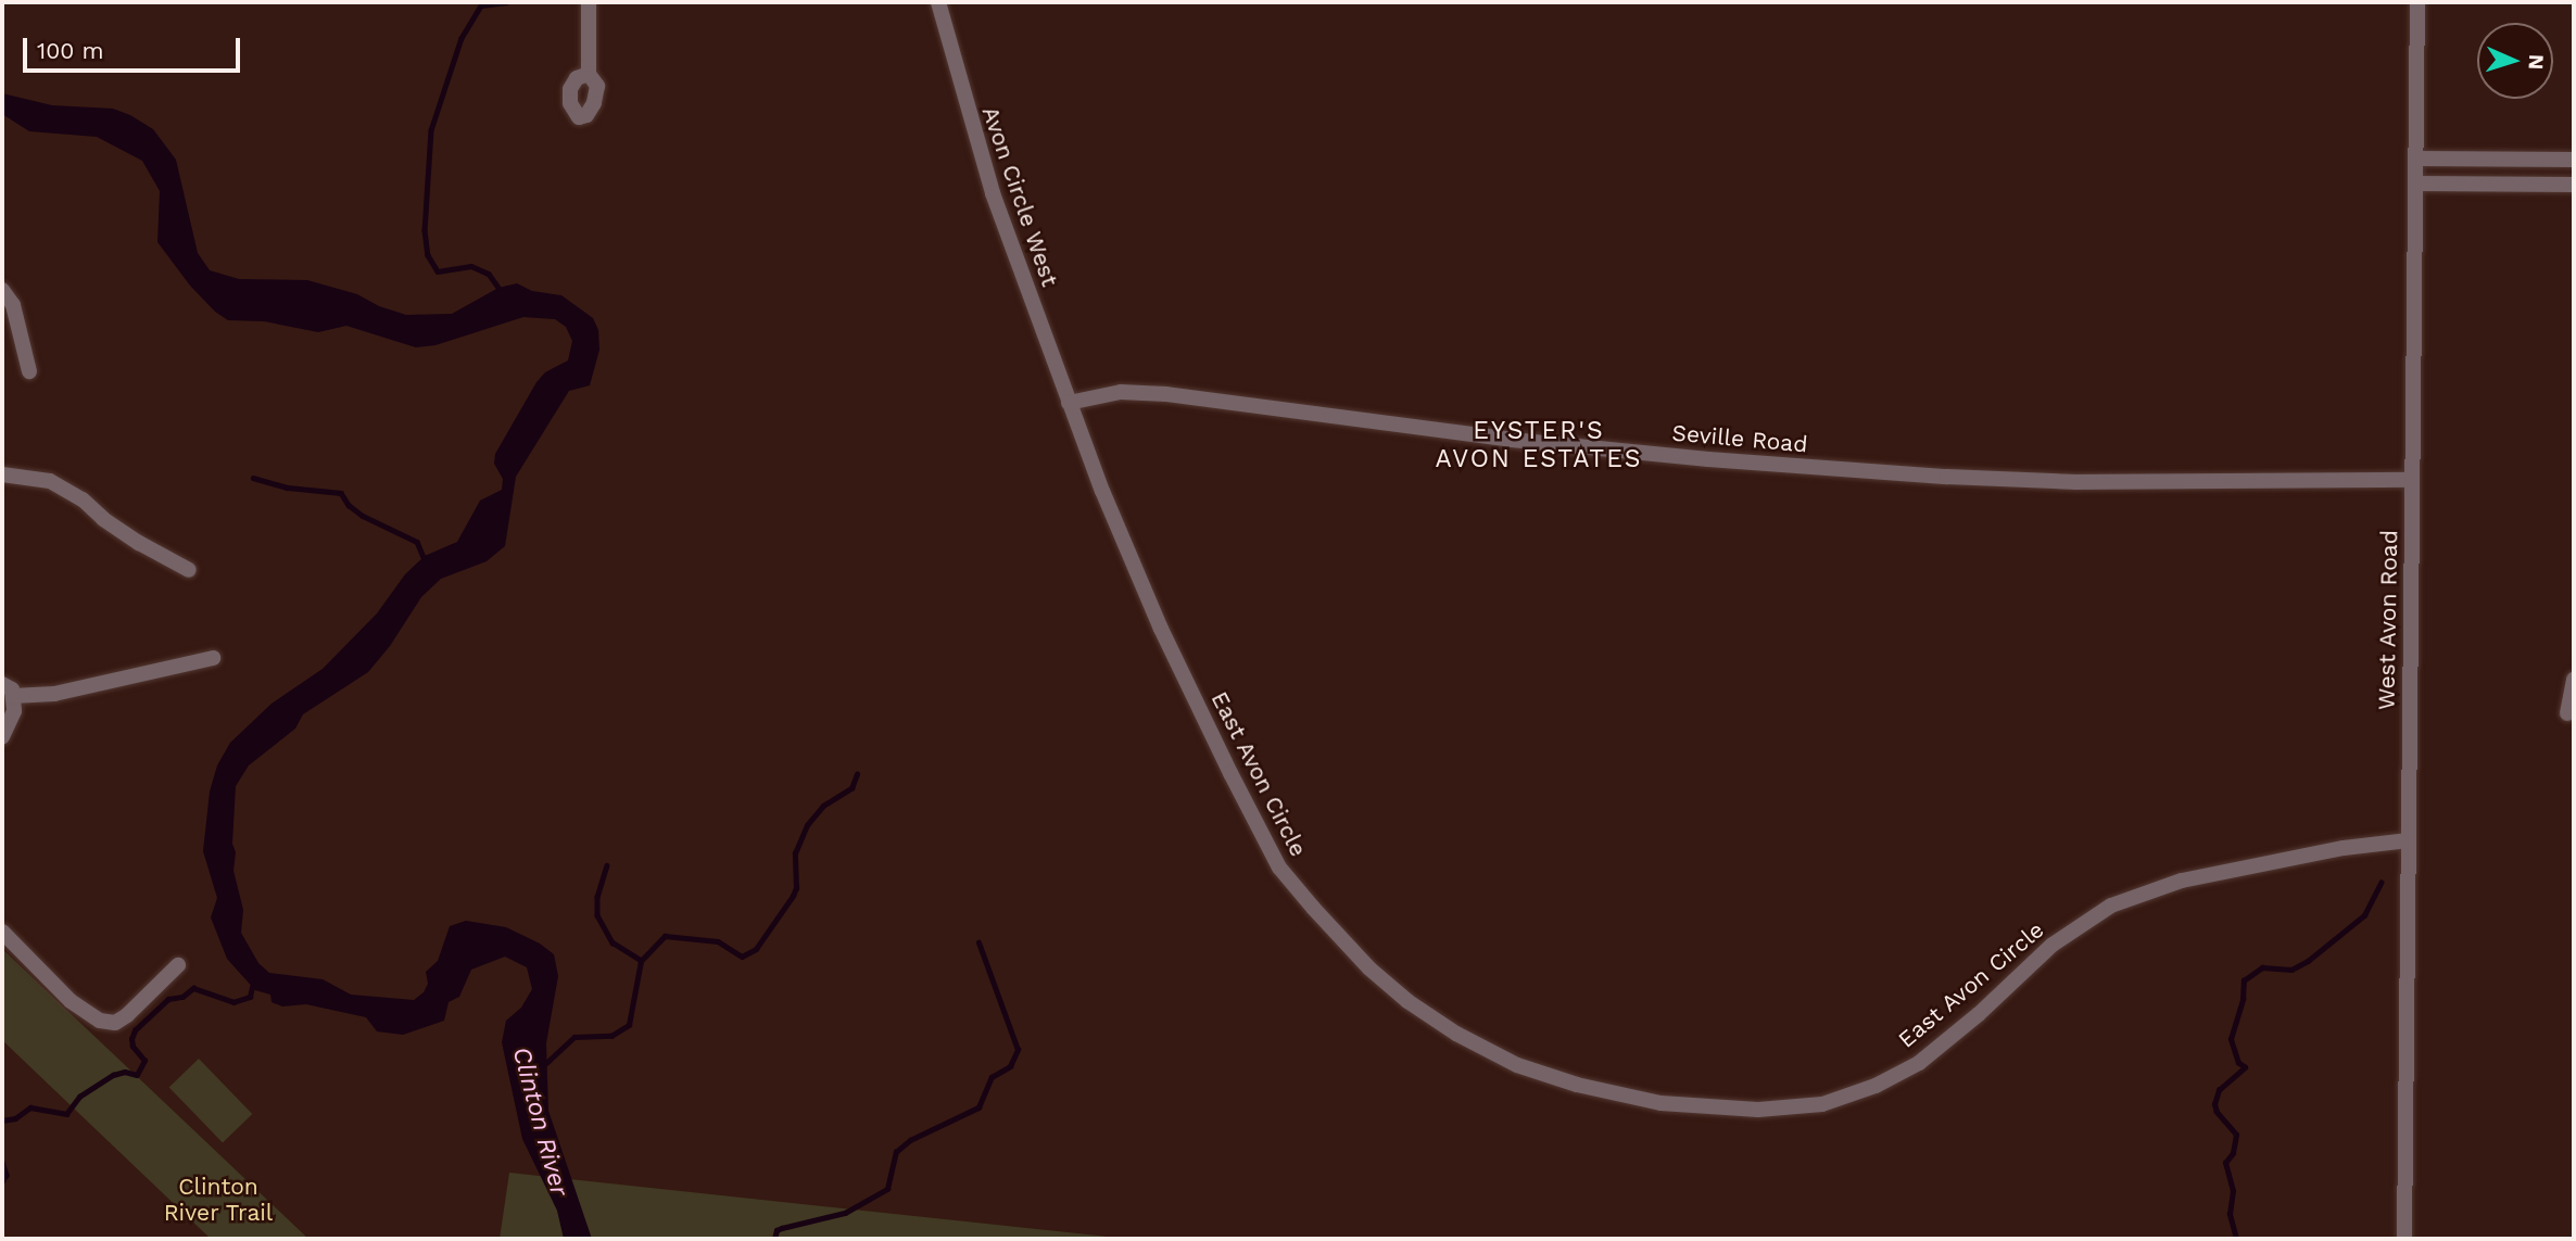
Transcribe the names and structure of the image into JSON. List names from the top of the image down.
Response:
{
  "streets": {
    "street": [
      "Avon Circle West",
      "Seville Road",
      "West Avon Road",
      "East Avon Circle"
    ]
  },
  "crossings": [
    ["Avon Circle West", "Seville Road"],
    ["Avon Circle West", "East Avon Circle"],
    ["Seville Road", "West Avon Road"],
    ["Seville Road", "East Avon Circle"],
    ["West Avon Road", "East Avon Circle"]
  ],
  "districts": ["EYSTER'S AVON ESTATES"],
  "water": ["Clinton River"],
  "parks": ["Clinton River Trail"],
  "scale_bar": "100 m",
  "north": "right"
}
